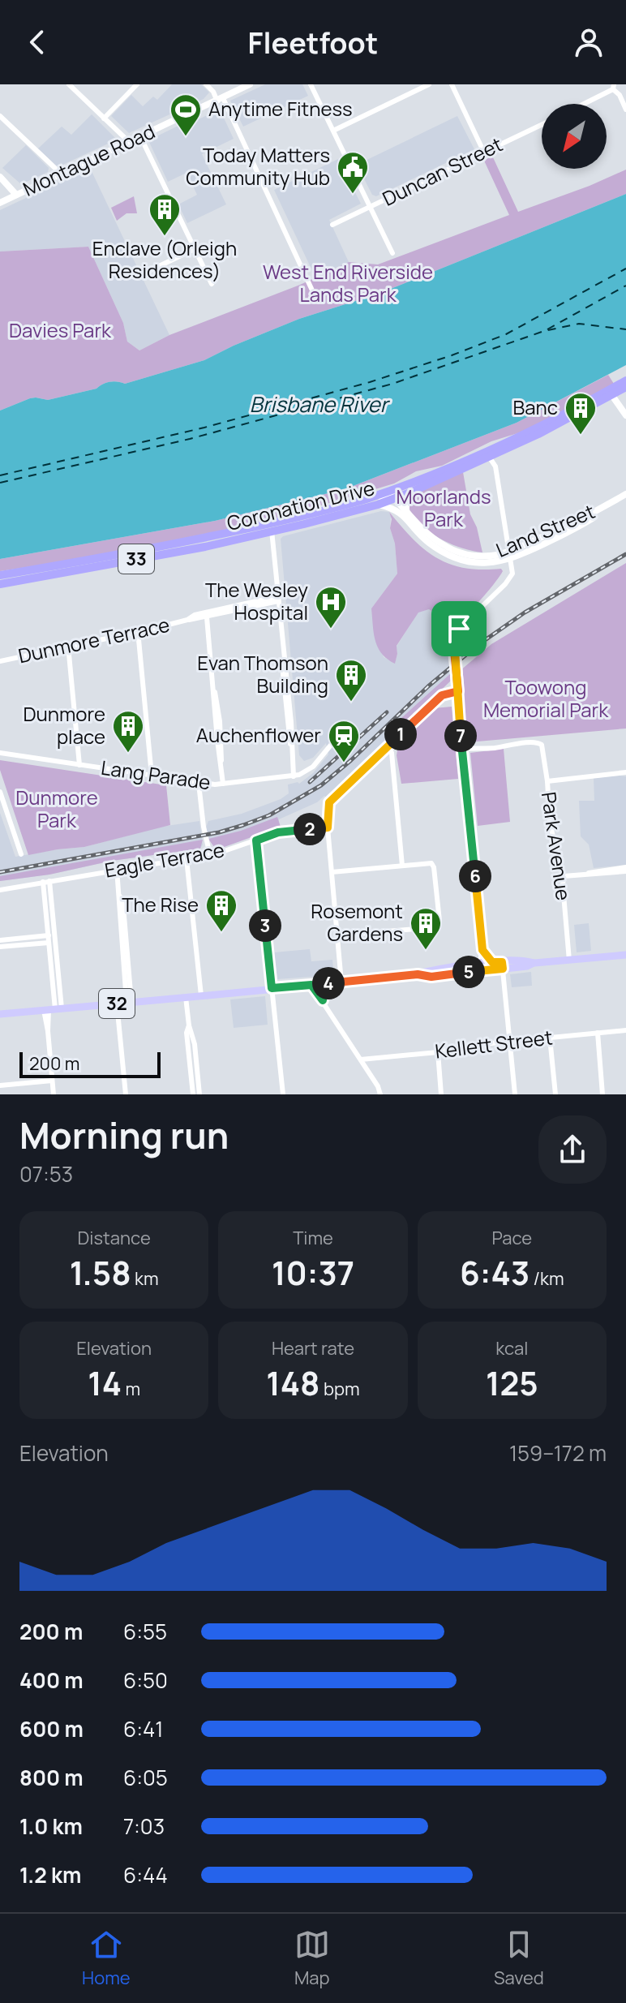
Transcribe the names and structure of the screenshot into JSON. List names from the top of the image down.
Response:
{
  "streets": {
    "highway": ["Coronation Drive", "33"],
    "main road": ["Montague Road", "Land Street", "32"],
    "street": [
      "Duncan Street",
      "Dunmore Terrace",
      "Lang Parade",
      "Park Avenue",
      "Eagle Terrace",
      "Kellett Street"
    ]
  },
  "crossings": [
    ["Coronation Drive", "Land Street"],
    ["Park Avenue", "32"]
  ],
  "water": ["Brisbane River"],
  "parks": [
    "West End Riverside Lands Park",
    "Davies Park",
    "Moorlands Park",
    "Toowong Memorial Park",
    "Dunmore Park"
  ],
  "places": {
    "sports": ["Anytime Fitness"],
    "public building": ["Today Matters Community Hub"],
    "building": [
      "Enclave (Orleigh Residences)",
      "Banc",
      "Evan Thomson Building",
      "Dunmore place",
      "The Rise",
      "Rosemont Gardens"
    ],
    "hospital": ["The Wesley Hospital"],
    "station": ["Auchenflower"]
  },
  "scale_bar": "200 m",
  "north": "bottom left",
  "page": {
    "header": "Fleetfoot",
    "pins": [
      "1",
      "7",
      "2",
      "6",
      "3",
      "5",
      "4"
    ],
    "scale": "200 m",
    "heading": ["Morning run", "07:53"],
    "stats": [
      ["Distance", "1.58 km"],
      ["Time", "10:37"],
      ["Pace", "6:43 /km"],
      ["Elevation", "14 m"],
      ["Heart rate", "148 bpm"],
      ["kcal", "125"]
    ],
    "chart": ["Elevation", "159–172 m"],
    "list": [
      {
        "name": "200 m",
        "note": "6:55"
      },
      {
        "name": "400 m",
        "note": "6:50"
      },
      {
        "name": "600 m",
        "note": "6:41"
      },
      {
        "name": "800 m",
        "note": "6:05"
      },
      {
        "name": "1.0 km",
        "note": "7:03"
      },
      {
        "name": "1.2 km",
        "note": "6:44"
      }
    ],
    "tabs": ["Home", "Map", "Saved"]
  }
}
